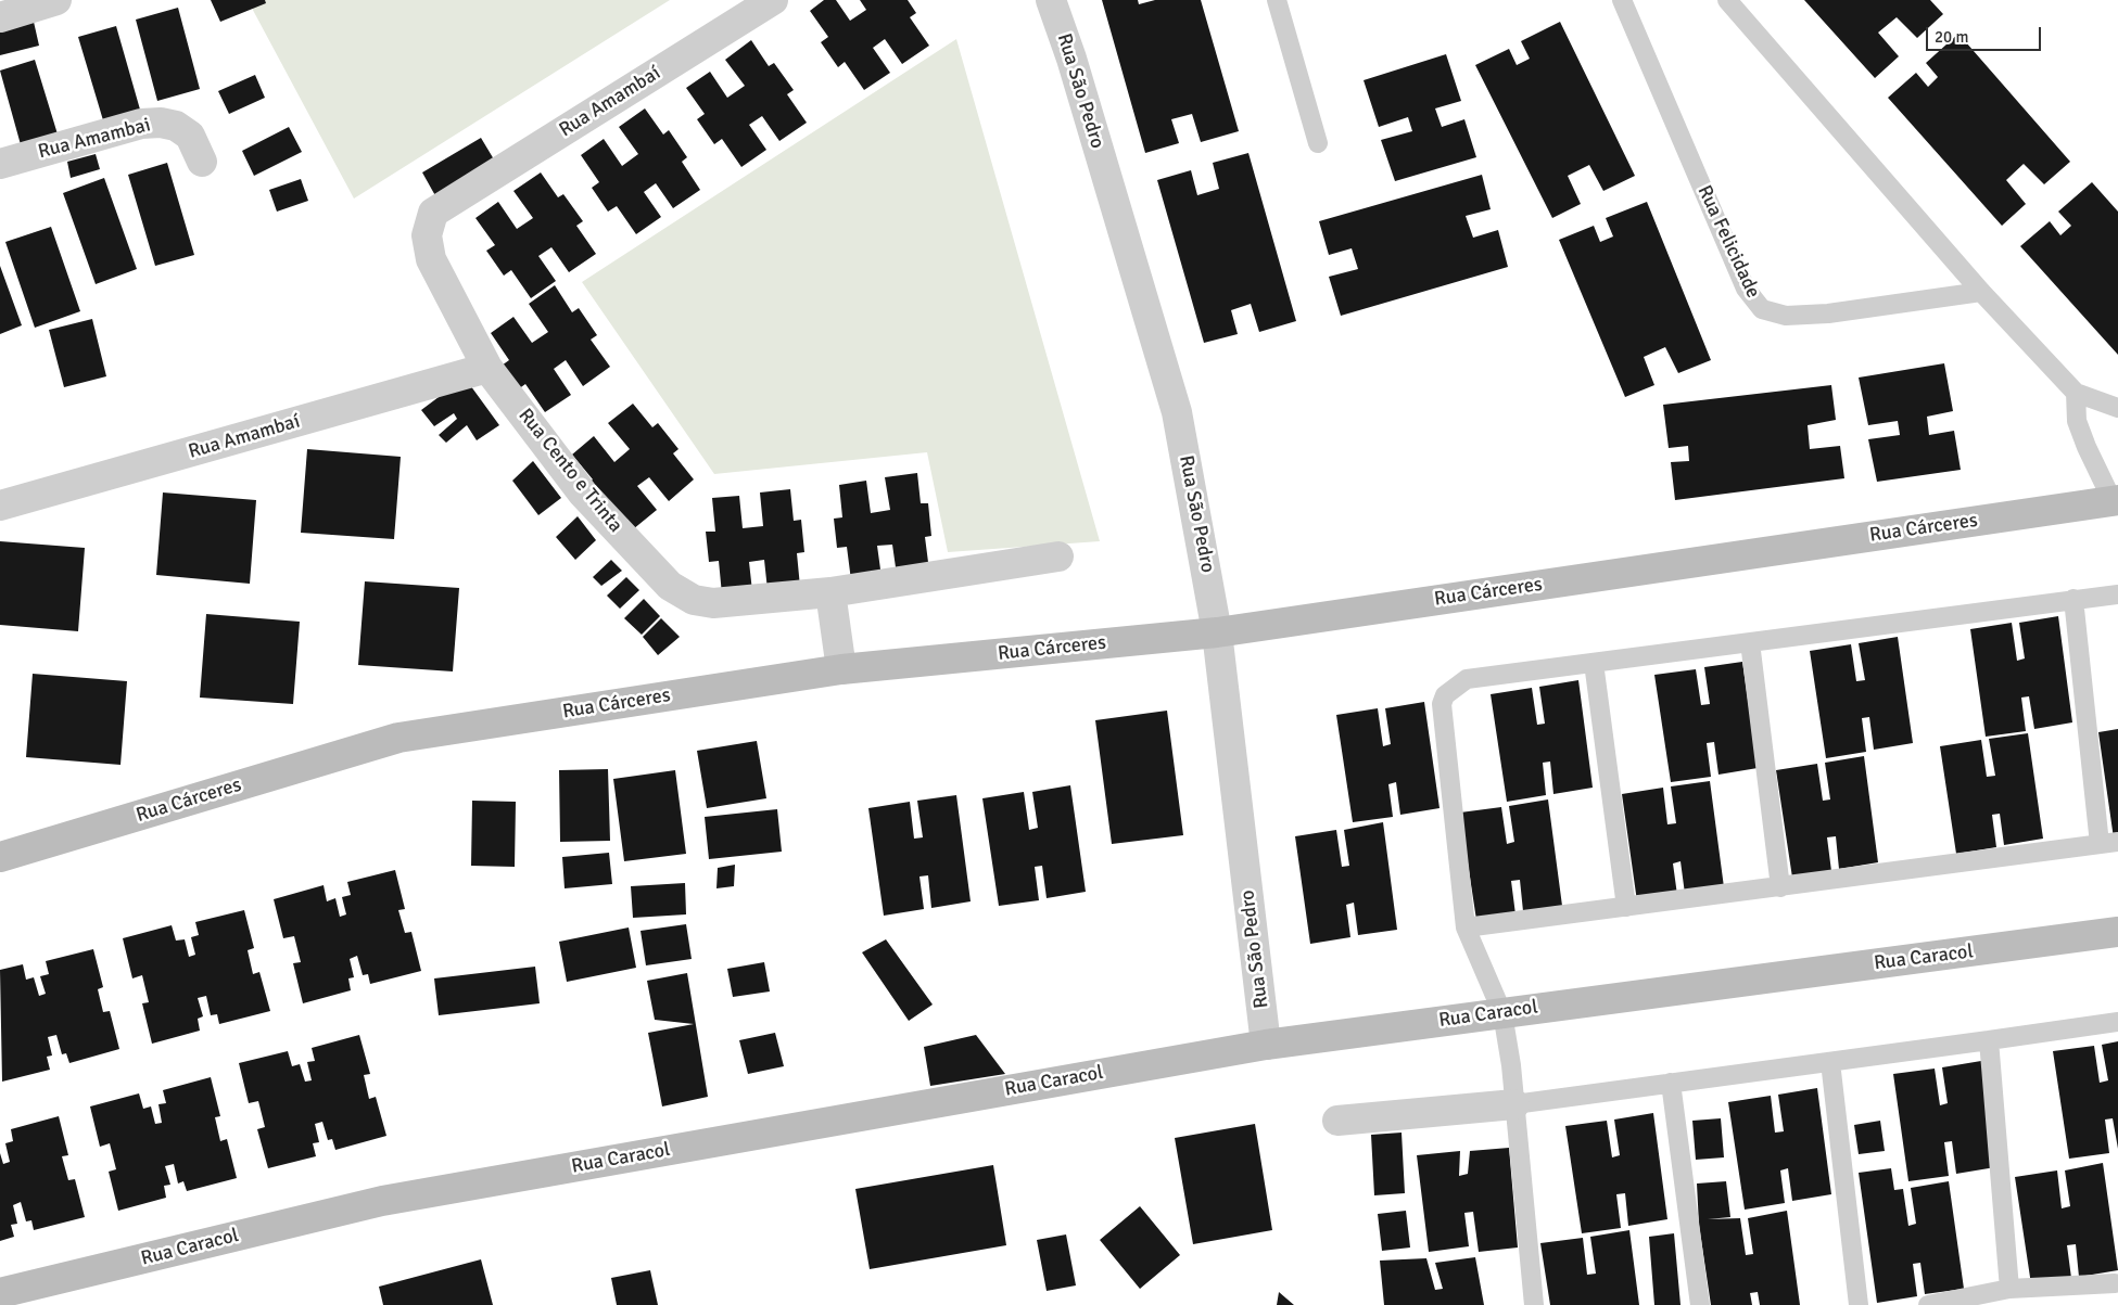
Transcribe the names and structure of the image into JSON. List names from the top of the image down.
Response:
{
  "streets": {
    "street": [
      "Rua São Pedro",
      "Rua Amambaí",
      "Rua Amambai",
      "Rua Cento e Trinta",
      "Rua Cárceres",
      "Rua Caracol"
    ],
    "lane": ["Rua Felicidade"]
  },
  "crossings": [
    ["Rua São Pedro", "Rua Cárceres"],
    ["Rua São Pedro", "Rua Caracol"],
    ["Rua Amambaí", "Rua Cento e Trinta"]
  ],
  "scale_bar": "20 m"
}
